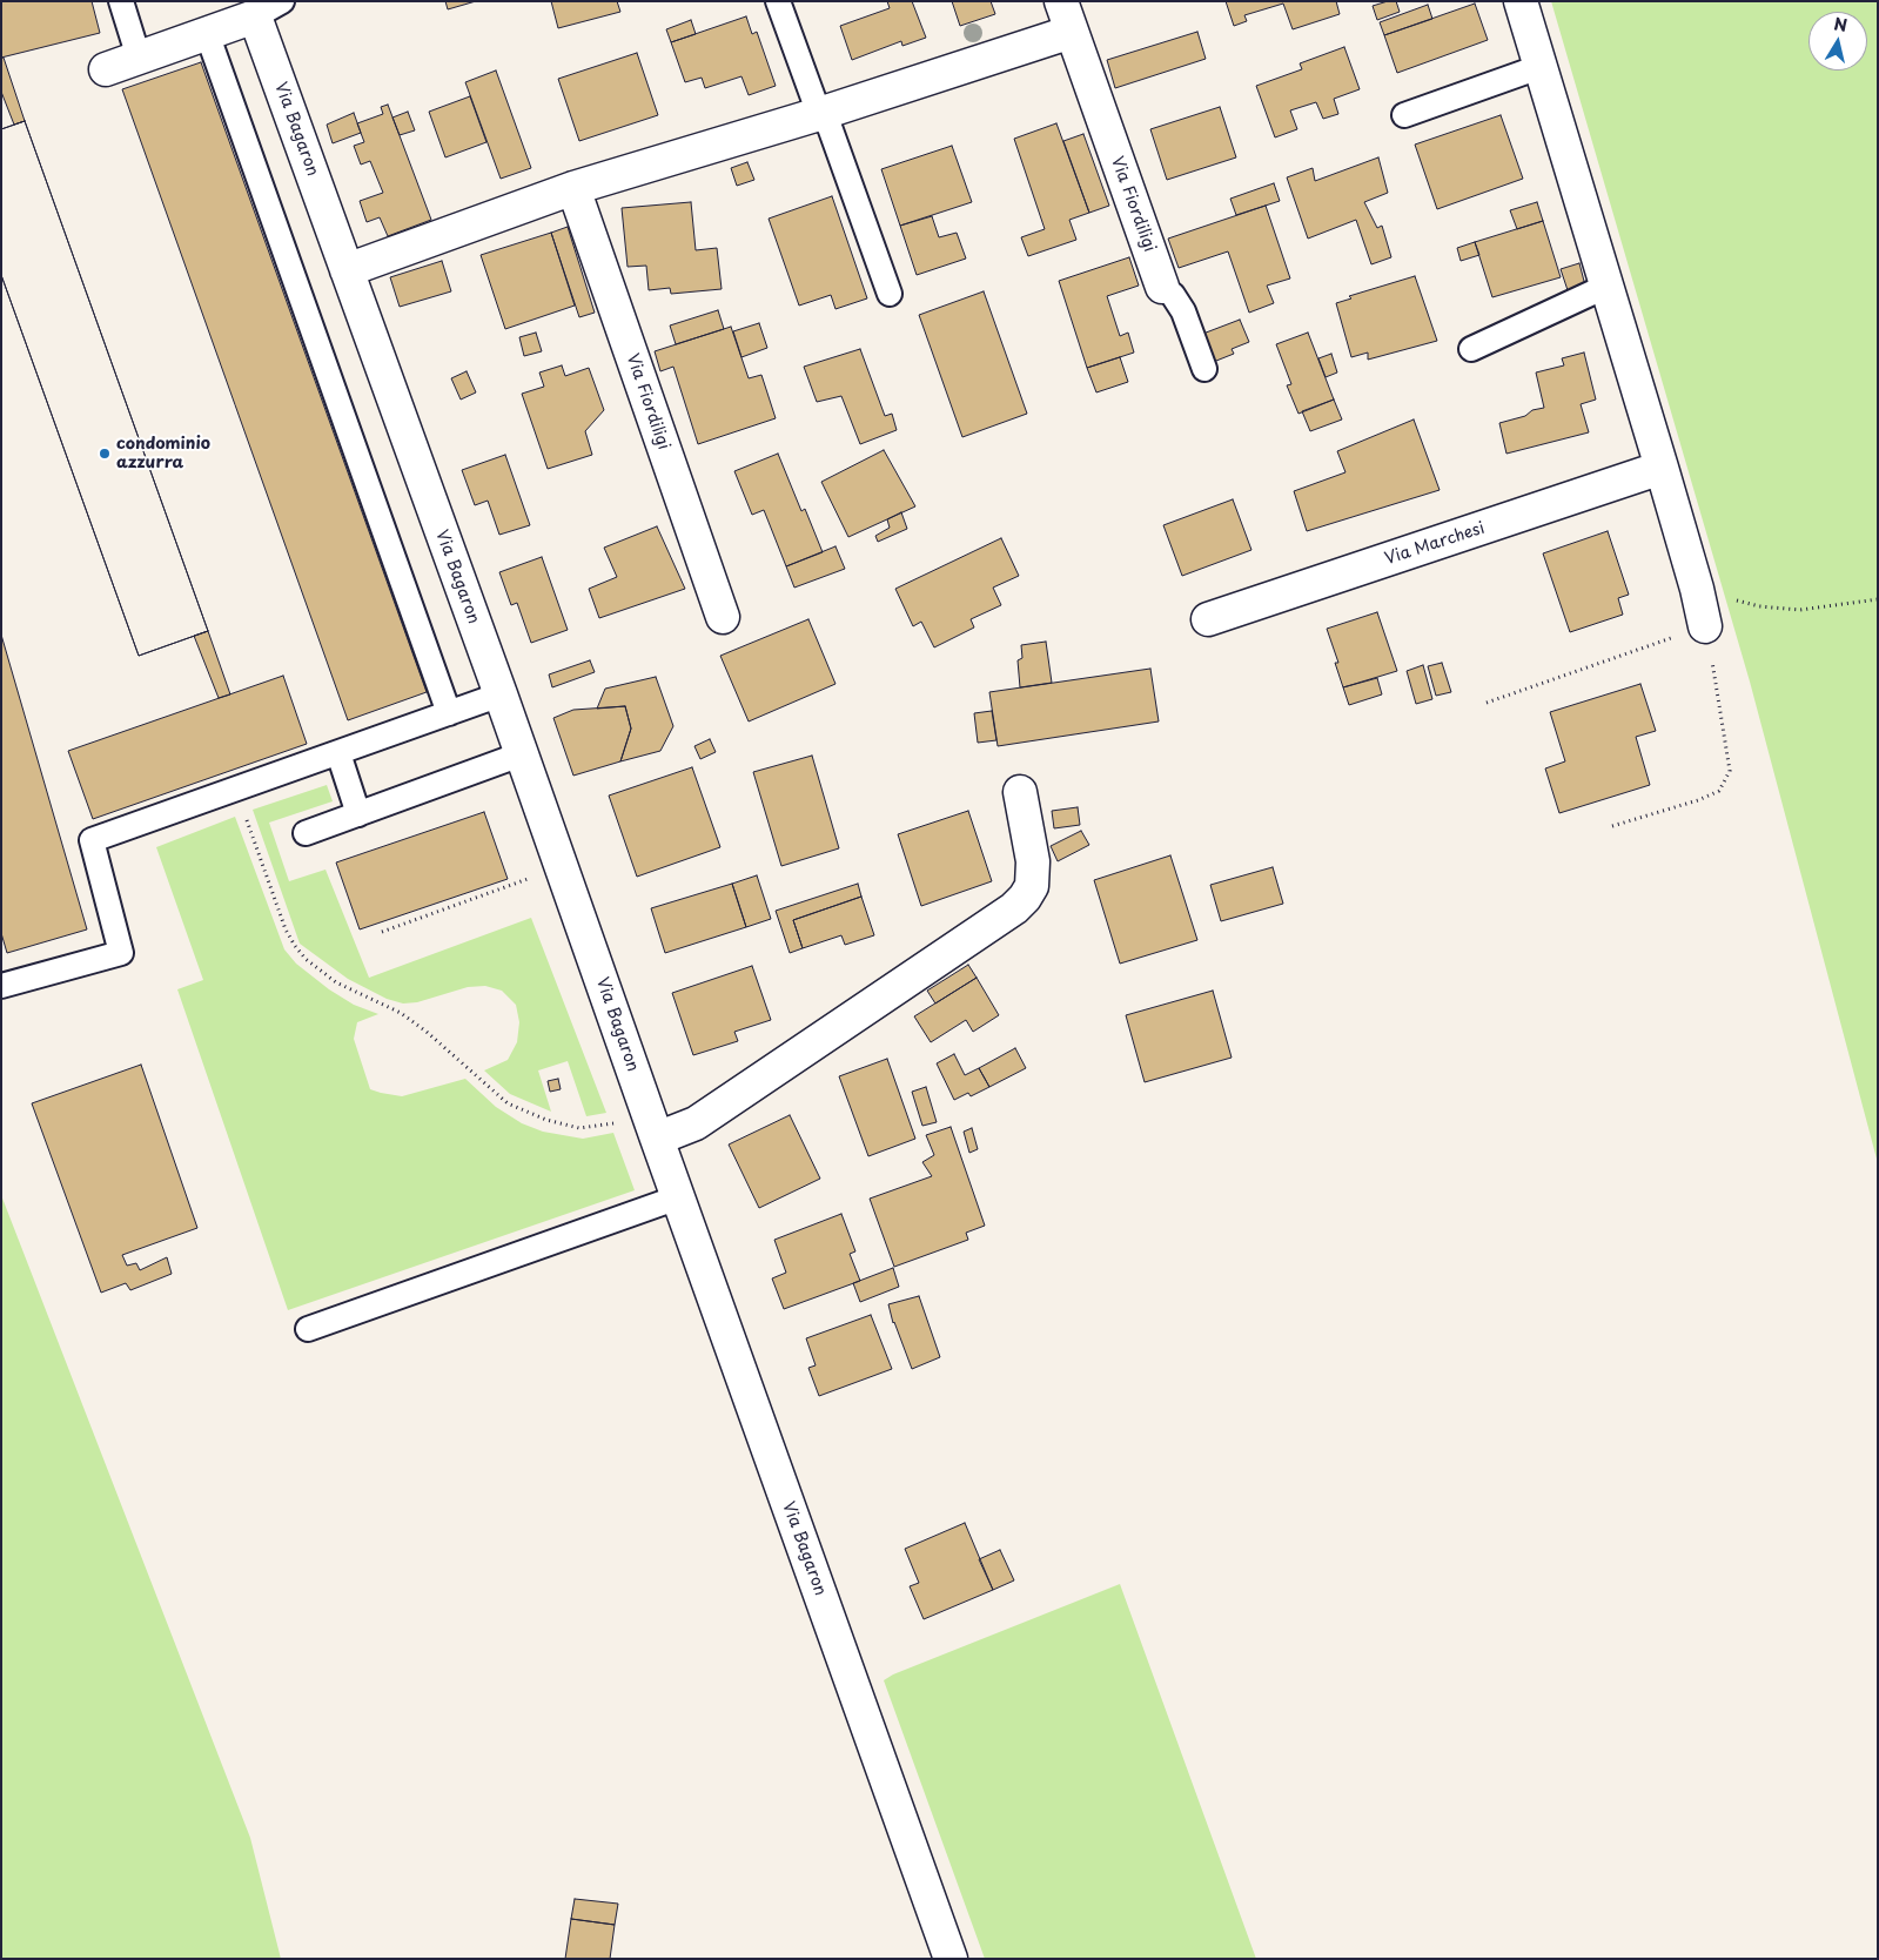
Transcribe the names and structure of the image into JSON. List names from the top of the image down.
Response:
{
  "streets": {
    "street": ["Via Bagaron", "Via Fiordiligi", "Via Marchesi"]
  },
  "places": ["condominio azzurra"],
  "north": "top"
}
